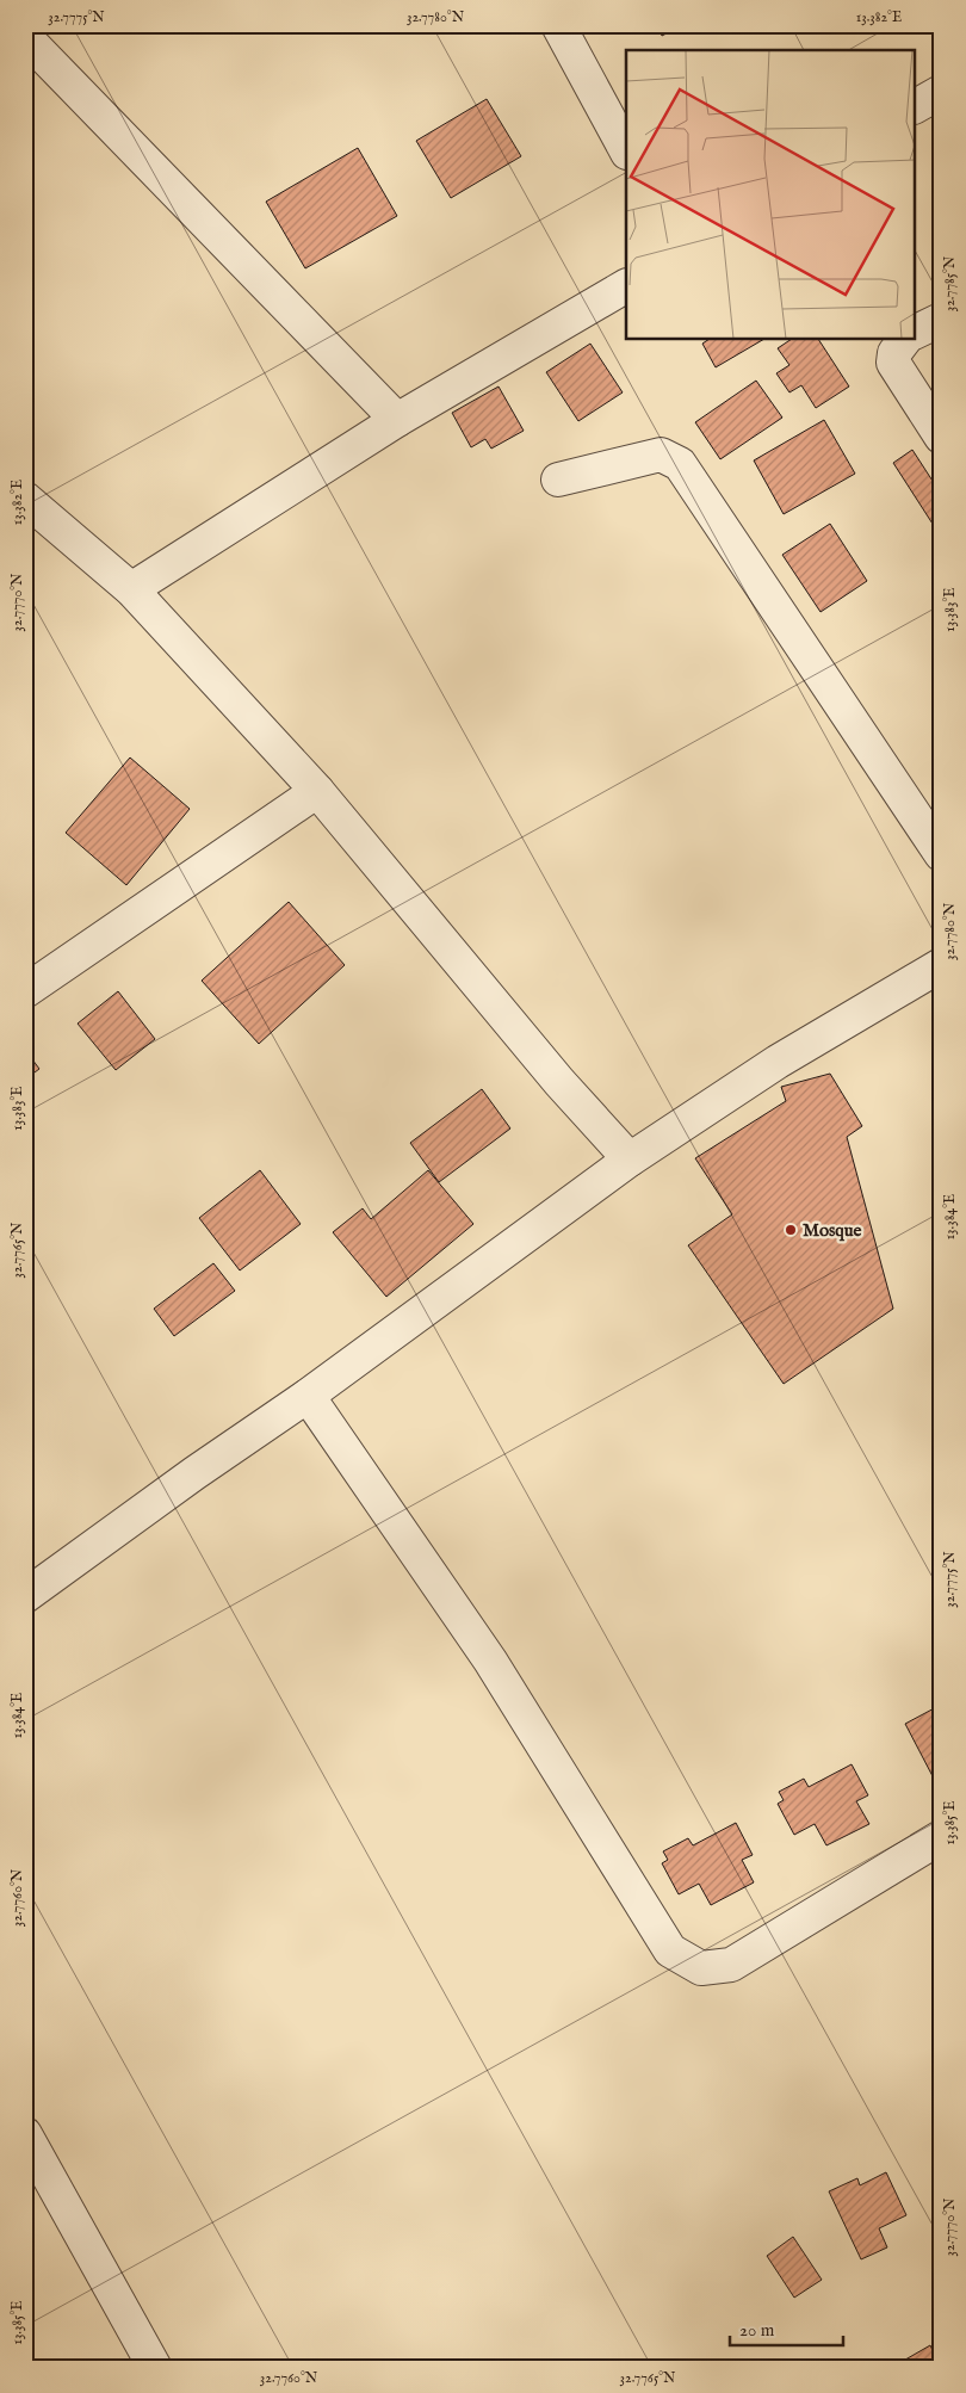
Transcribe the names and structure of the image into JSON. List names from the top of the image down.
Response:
{
  "places": ["Mosque"],
  "scale_bar": "20 m",
  "coordinates": [
    "32.7775°N",
    "32.7780°N",
    "13.382°E",
    "32.7785°N",
    "32.7770°N",
    "13.383°E",
    "13.384°E",
    "32.7765°N",
    "13.385°E",
    "32.7760°N"
  ]
}
